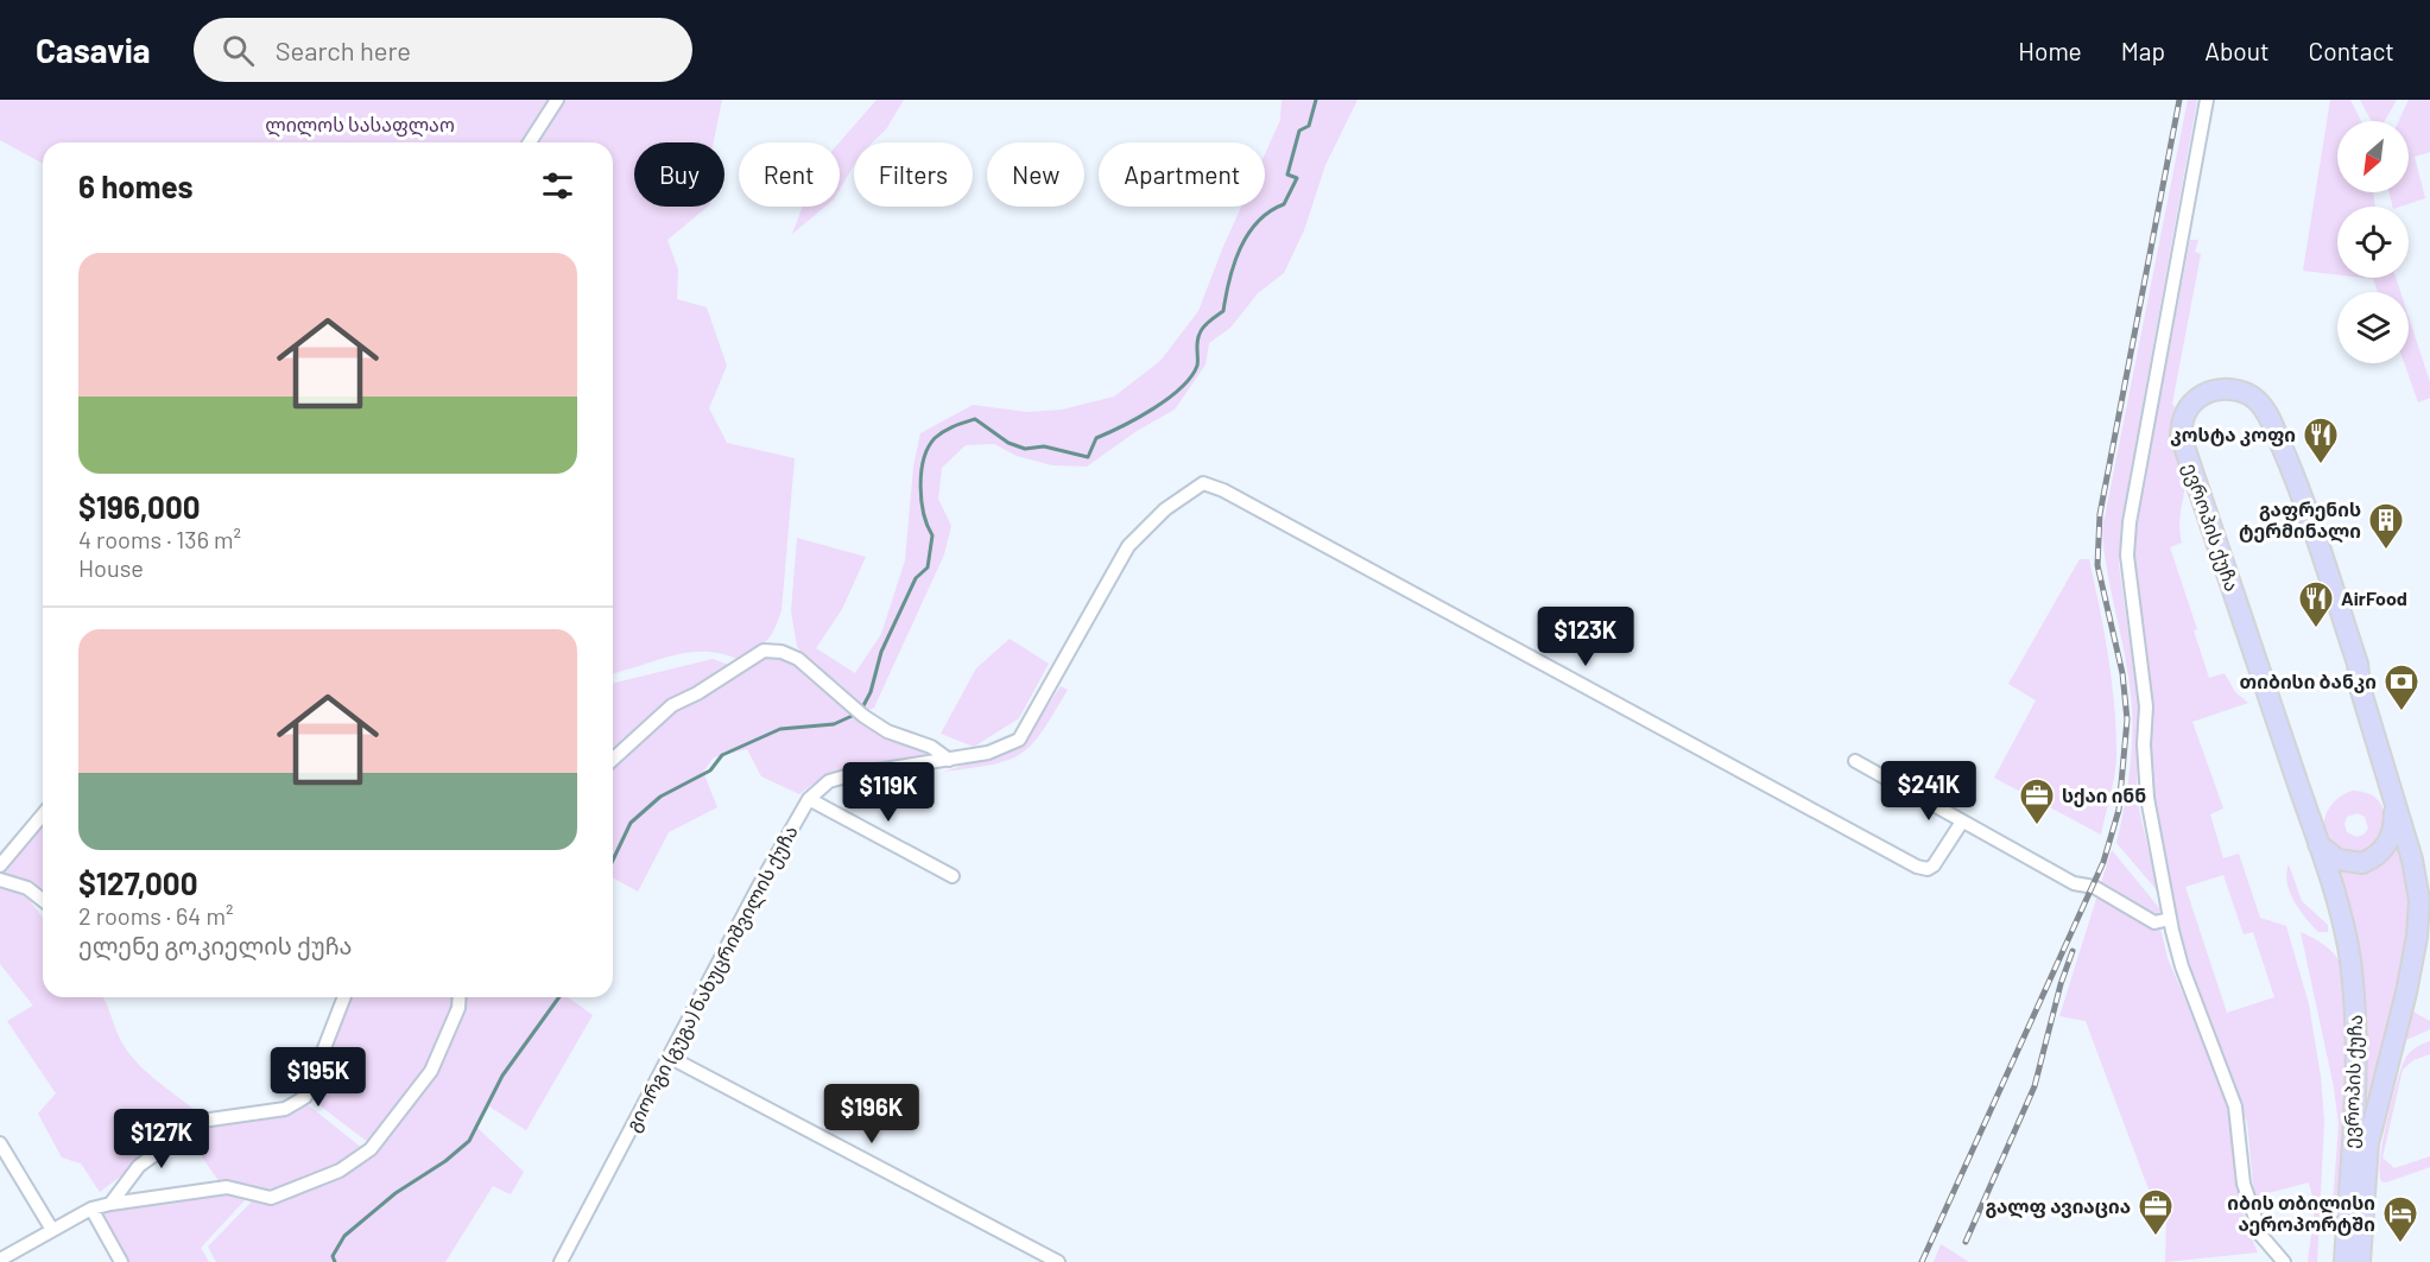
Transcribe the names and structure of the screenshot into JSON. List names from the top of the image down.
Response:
{
  "streets": {
    "main road": ["ევროპის ქუჩა"],
    "street": ["გიორგი (გუგა) ნახუცრიშვილის ქუჩა"]
  },
  "parks": ["ლილოს სასაფლაო"],
  "places": {
    "restaurant": ["კოსტა კოფი", "AirFood"],
    "building": ["გაფრენის ტერმინალი"],
    "bank": ["თიბისი ბანკი"],
    "office": ["სქაი ინნ", "გალფ ავიაცია"],
    "hotel": ["იბის თბილისი აეროპორტში"]
  },
  "north": "bottom left",
  "page": {
    "header": "Casavia",
    "search": "Search here",
    "nav": [
      "Home",
      "Map",
      "About",
      "Contact"
    ],
    "chip": [
      "Buy",
      "Rent",
      "Filters",
      "New",
      "Apartment"
    ],
    "heading": "6 homes",
    "list": [
      {
        "name": "$196,000",
        "note": "4 rooms · 136 m² · House"
      },
      {
        "name": "$127,000",
        "note": "2 rooms · 64 m² · ელენე გოკიელის ქუჩა"
      }
    ],
    "price": [
      "$123K",
      "$241K",
      "$119K",
      "$195K",
      "$196K",
      "$127K"
    ]
  }
}
